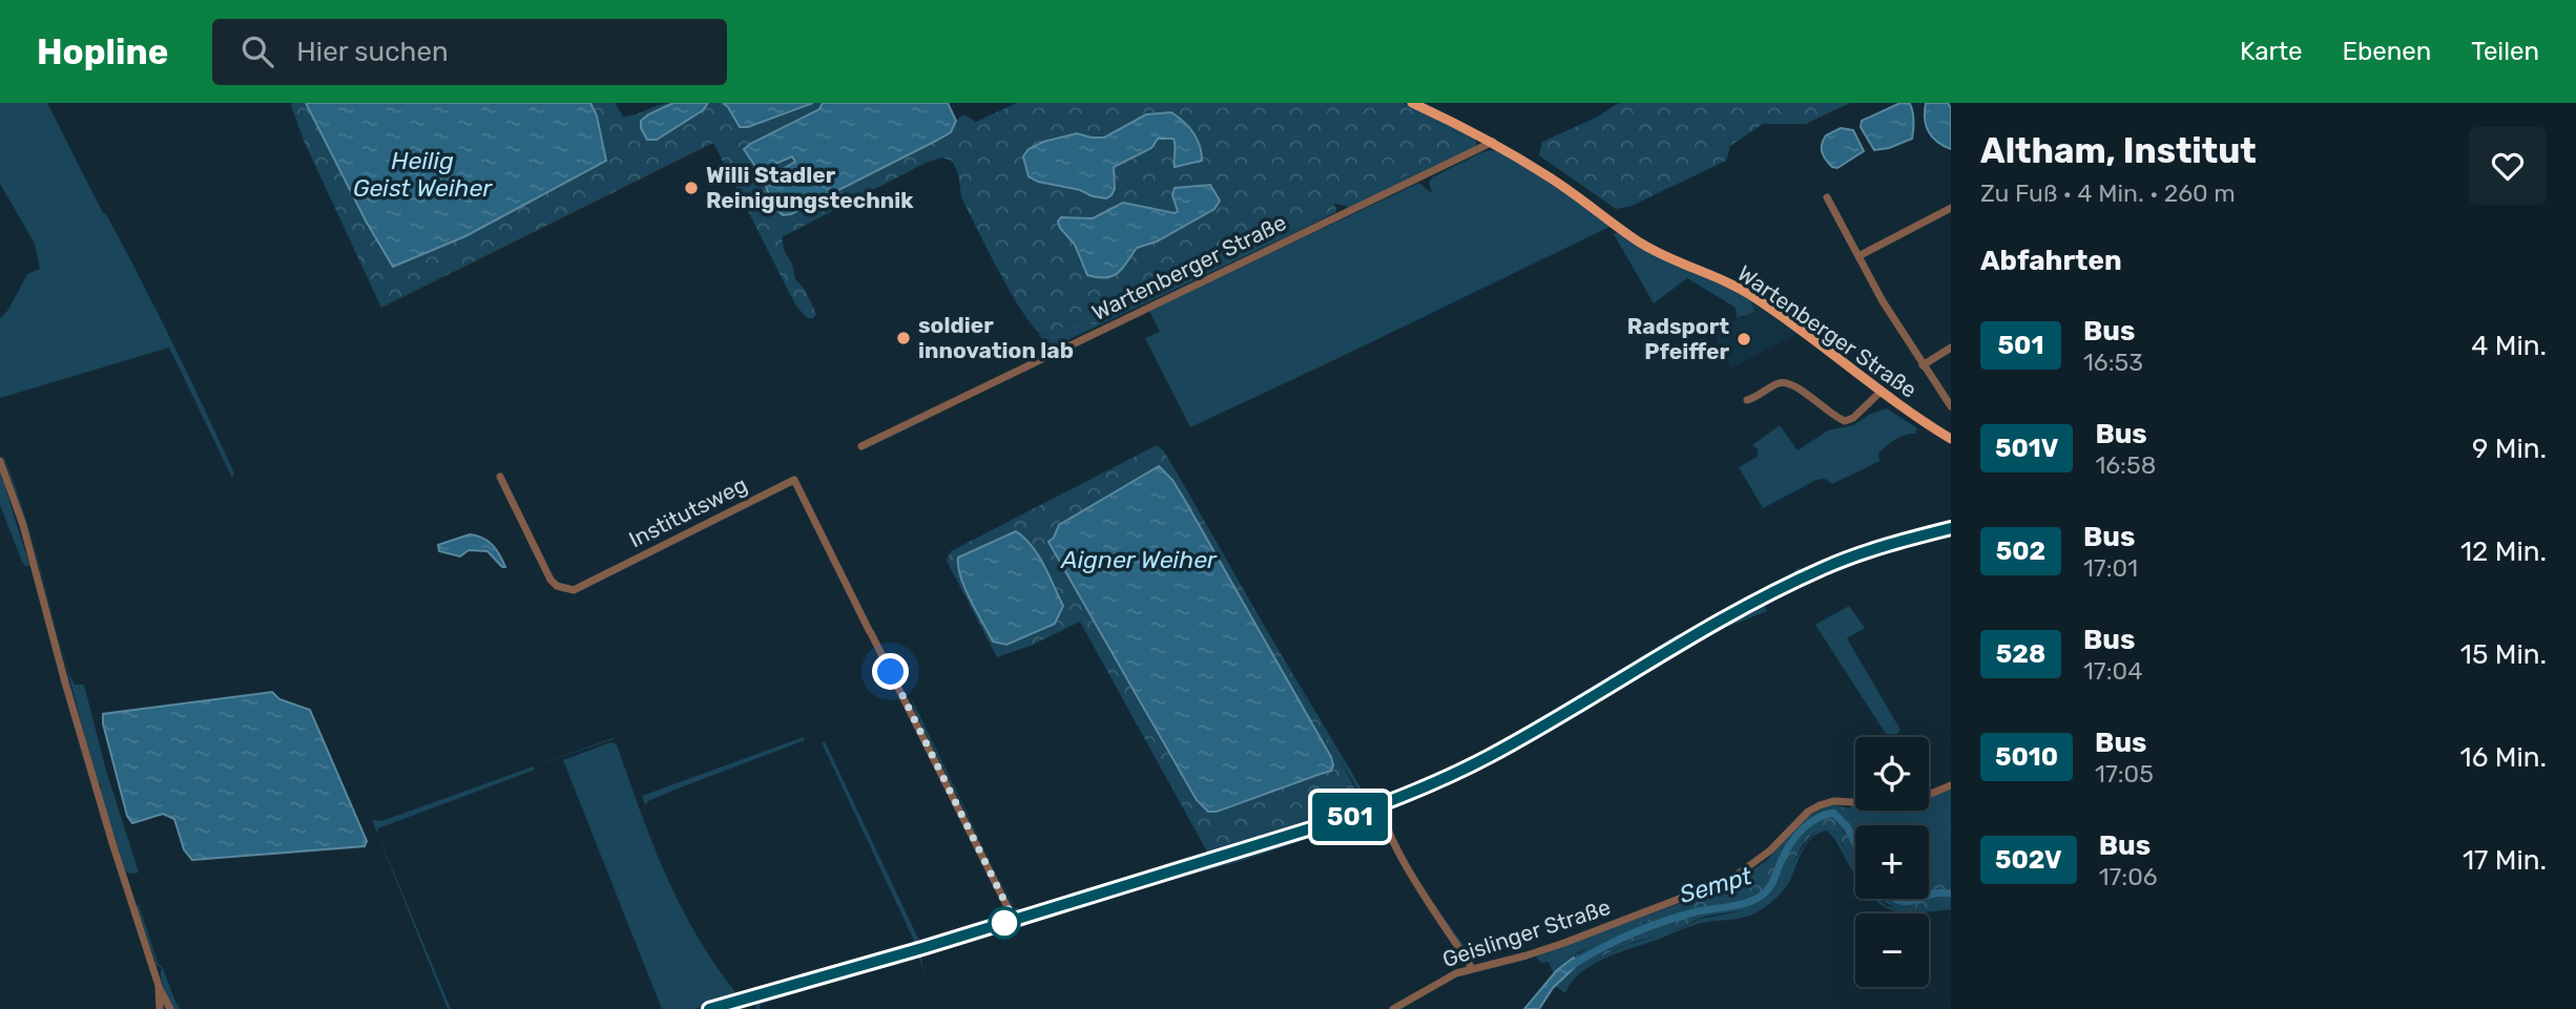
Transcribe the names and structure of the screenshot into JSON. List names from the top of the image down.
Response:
{
  "streets": {
    "main road": ["Wartenberger Straße"],
    "street": ["Institutsweg", "Geislinger Straße"]
  },
  "water": ["Heilig Geist Weiher", "Aigner Weiher", "Sempt"],
  "places": ["Willi Stadler Reinigungstechnik", "soldier innovation lab", "Radsport Pfeiffer"],
  "lines": ["bus line 501"],
  "page": {
    "header": "Hopline",
    "search": "Hier suchen",
    "nav": ["Karte", "Ebenen", "Teilen"],
    "on_map": "501",
    "heading": [
      ["Altham, Institut", "Zu Fuß · 4 Min. · 260 m"],
      "Abfahrten"
    ],
    "list": [
      {
        "mark": "501",
        "name": "Bus",
        "note": "16:53",
        "value": "4 Min."
      },
      {
        "mark": "501V",
        "name": "Bus",
        "note": "16:58",
        "value": "9 Min."
      },
      {
        "mark": "502",
        "name": "Bus",
        "note": "17:01",
        "value": "12 Min."
      },
      {
        "mark": "528",
        "name": "Bus",
        "note": "17:04",
        "value": "15 Min."
      },
      {
        "mark": "5010",
        "name": "Bus",
        "note": "17:05",
        "value": "16 Min."
      },
      {
        "mark": "502V",
        "name": "Bus",
        "note": "17:06",
        "value": "17 Min."
      }
    ],
    "map_buttons": ["+", "−"]
  }
}
